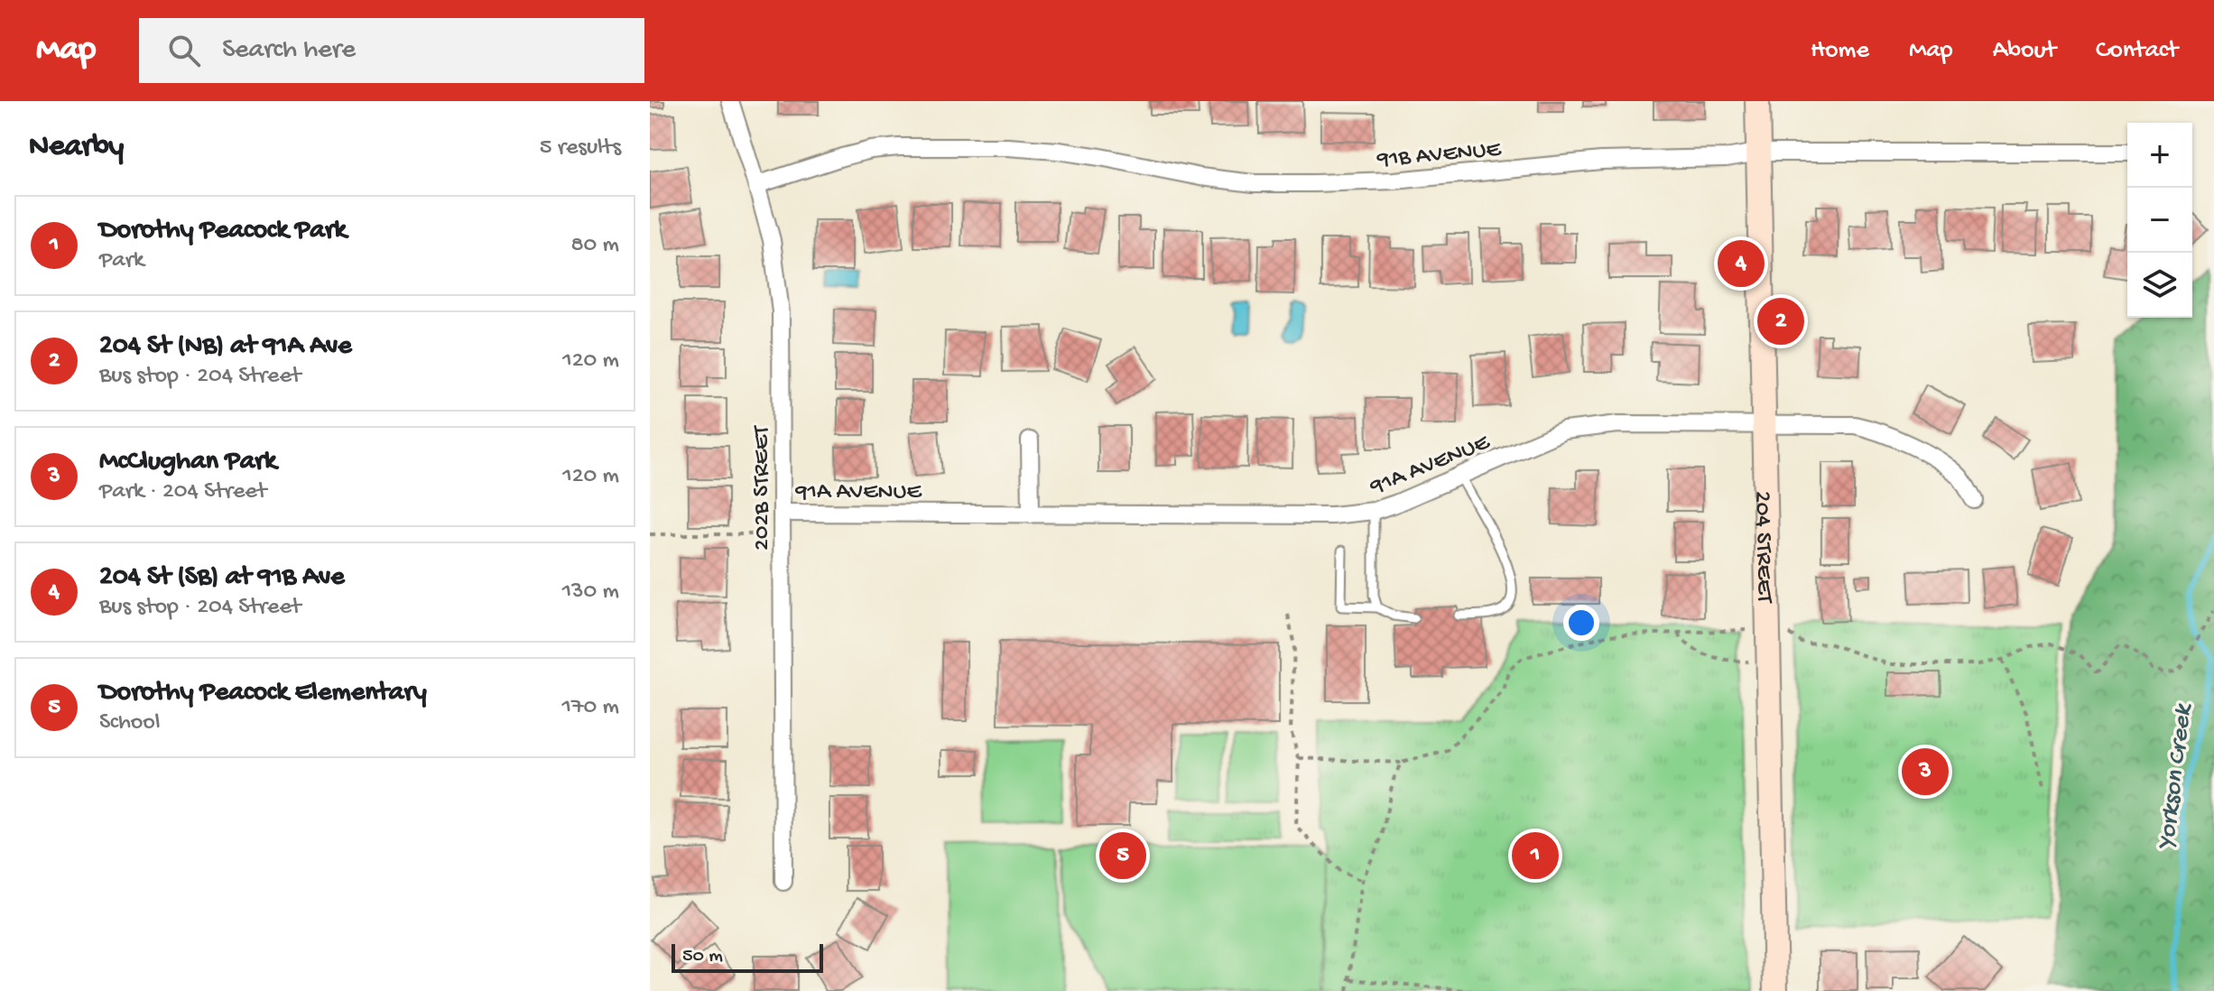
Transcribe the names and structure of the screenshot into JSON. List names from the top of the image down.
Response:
{
  "streets": {
    "street": [
      "91B AVENUE",
      "91A AVENUE",
      "202B STREET",
      "204 STREET"
    ]
  },
  "crossings": [
    ["91B AVENUE", "202B STREET"],
    ["91B AVENUE", "204 STREET"],
    ["91A AVENUE", "202B STREET"],
    ["91A AVENUE", "204 STREET"]
  ],
  "water": ["Yorkson Creek"],
  "scale_bar": "50 m",
  "page": {
    "header": "Map",
    "search": "Search here",
    "nav": [
      "Home",
      "Map",
      "About",
      "Contact"
    ],
    "heading": ["Nearby", "5 results"],
    "map_buttons": ["+", "−"],
    "list": [
      {
        "mark": "1",
        "name": "Dorothy Peacock Park",
        "note": "Park",
        "value": "80 m"
      },
      {
        "mark": "2",
        "name": "204 St (NB) at 91A Ave",
        "note": "Bus stop · 204 Street",
        "value": "120 m"
      },
      {
        "mark": "3",
        "name": "McClughan Park",
        "note": "Park · 204 Street",
        "value": "120 m"
      },
      {
        "mark": "4",
        "name": "204 St (SB) at 91B Ave",
        "note": "Bus stop · 204 Street",
        "value": "130 m"
      },
      {
        "mark": "5",
        "name": "Dorothy Peacock Elementary",
        "note": "School",
        "value": "170 m"
      }
    ],
    "pins": [
      "4",
      "2",
      "3",
      "1",
      "5"
    ],
    "scale": "50 m"
  }
}
